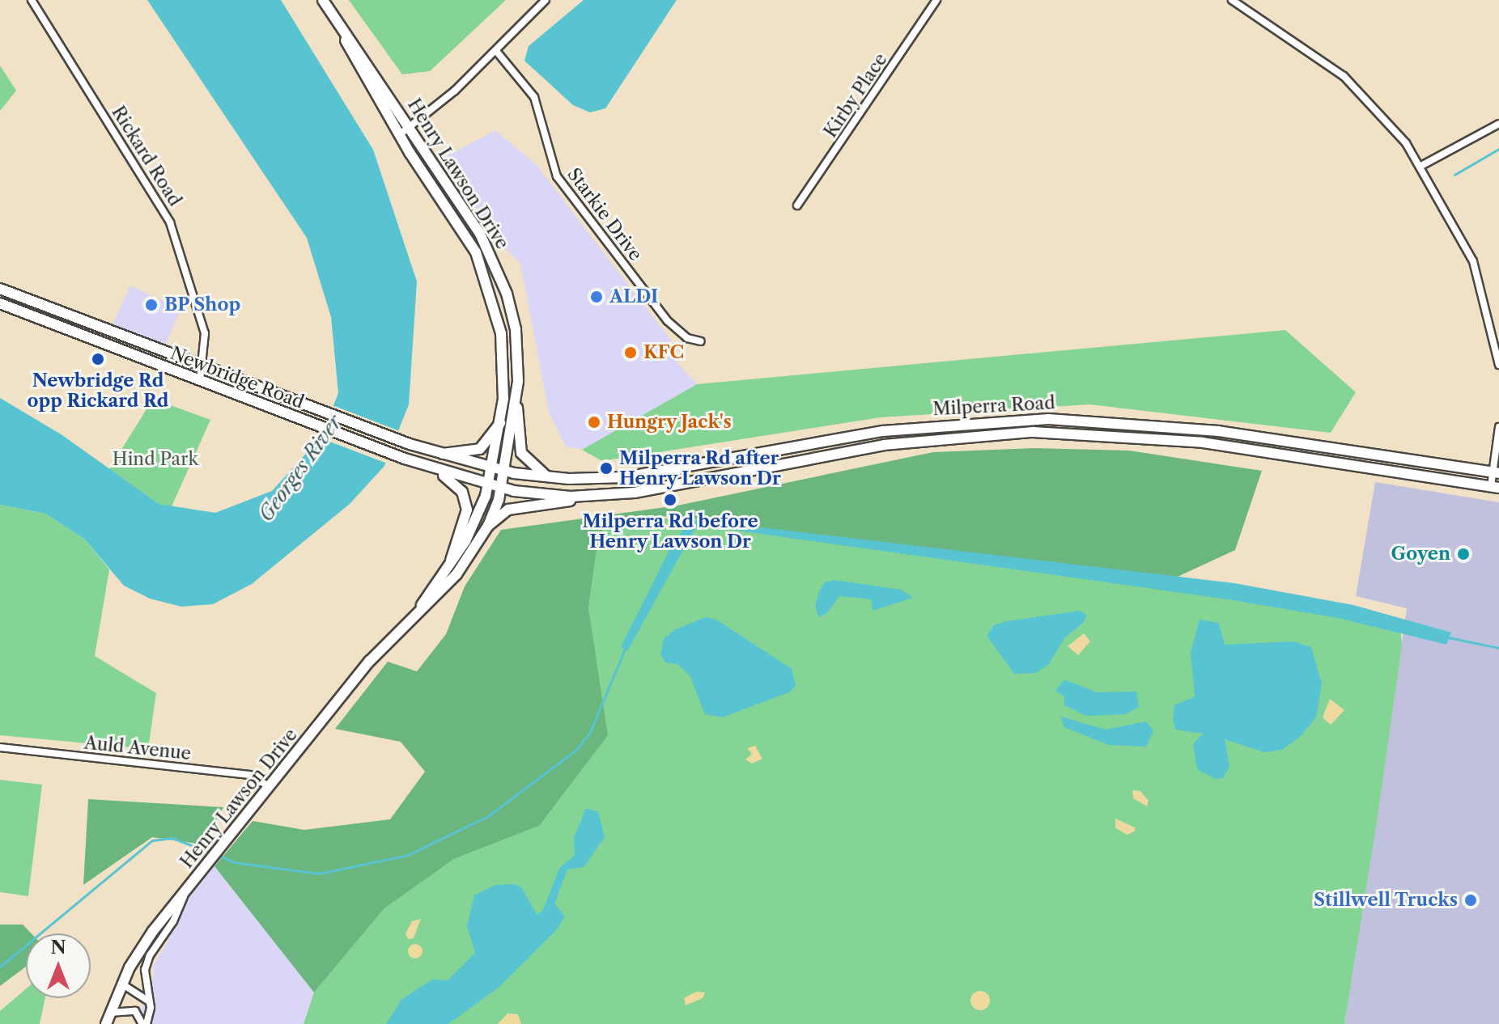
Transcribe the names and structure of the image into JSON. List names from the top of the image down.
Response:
{
  "streets": {
    "main road": ["Henry Lawson Drive", "Newbridge Road", "Milperra Road"],
    "street": [
      "Kirby Place",
      "Rickard Road",
      "Starkie Drive",
      "Auld Avenue"
    ]
  },
  "crossings": [
    ["Rickard Road", "Newbridge Road"],
    ["Henry Lawson Drive", "Newbridge Road"],
    ["Henry Lawson Drive", "Milperra Road"],
    ["Henry Lawson Drive", "Auld Avenue"],
    ["Newbridge Road", "Milperra Road"]
  ],
  "water": ["Georges River"],
  "parks": ["Hind Park"],
  "places": [
    "ALDI",
    "BP Shop",
    "KFC",
    "Newbridge Rd opp Rickard Rd",
    "Hungry Jack's",
    "Milperra Rd after Henry Lawson Dr",
    "Milperra Rd before Henry Lawson Dr",
    "Goyen",
    "Stillwell Trucks"
  ],
  "north": "top"
}
